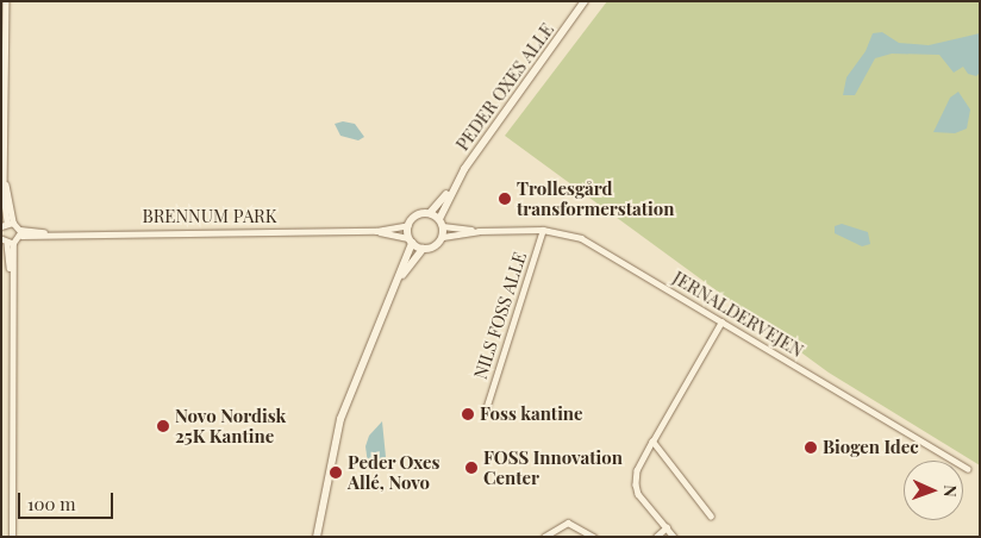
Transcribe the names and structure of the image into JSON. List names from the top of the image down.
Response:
{
  "streets": {
    "street": [
      "PEDER OXES ALLE",
      "BRENNUM PARK",
      "JERNALDERVEJEN",
      "NILS FOSS ALLE"
    ]
  },
  "crossings": [
    ["PEDER OXES ALLE", "BRENNUM PARK"],
    ["PEDER OXES ALLE", "JERNALDERVEJEN"],
    ["BRENNUM PARK", "JERNALDERVEJEN"],
    ["JERNALDERVEJEN", "NILS FOSS ALLE"]
  ],
  "places": [
    "Trollesgård transformerstation",
    "Foss kantine",
    "Novo Nordisk 25K Kantine",
    "Biogen Idec",
    "FOSS Innovation Center",
    "Peder Oxes Allé, Novo"
  ],
  "scale_bar": "100 m",
  "north": "right"
}
